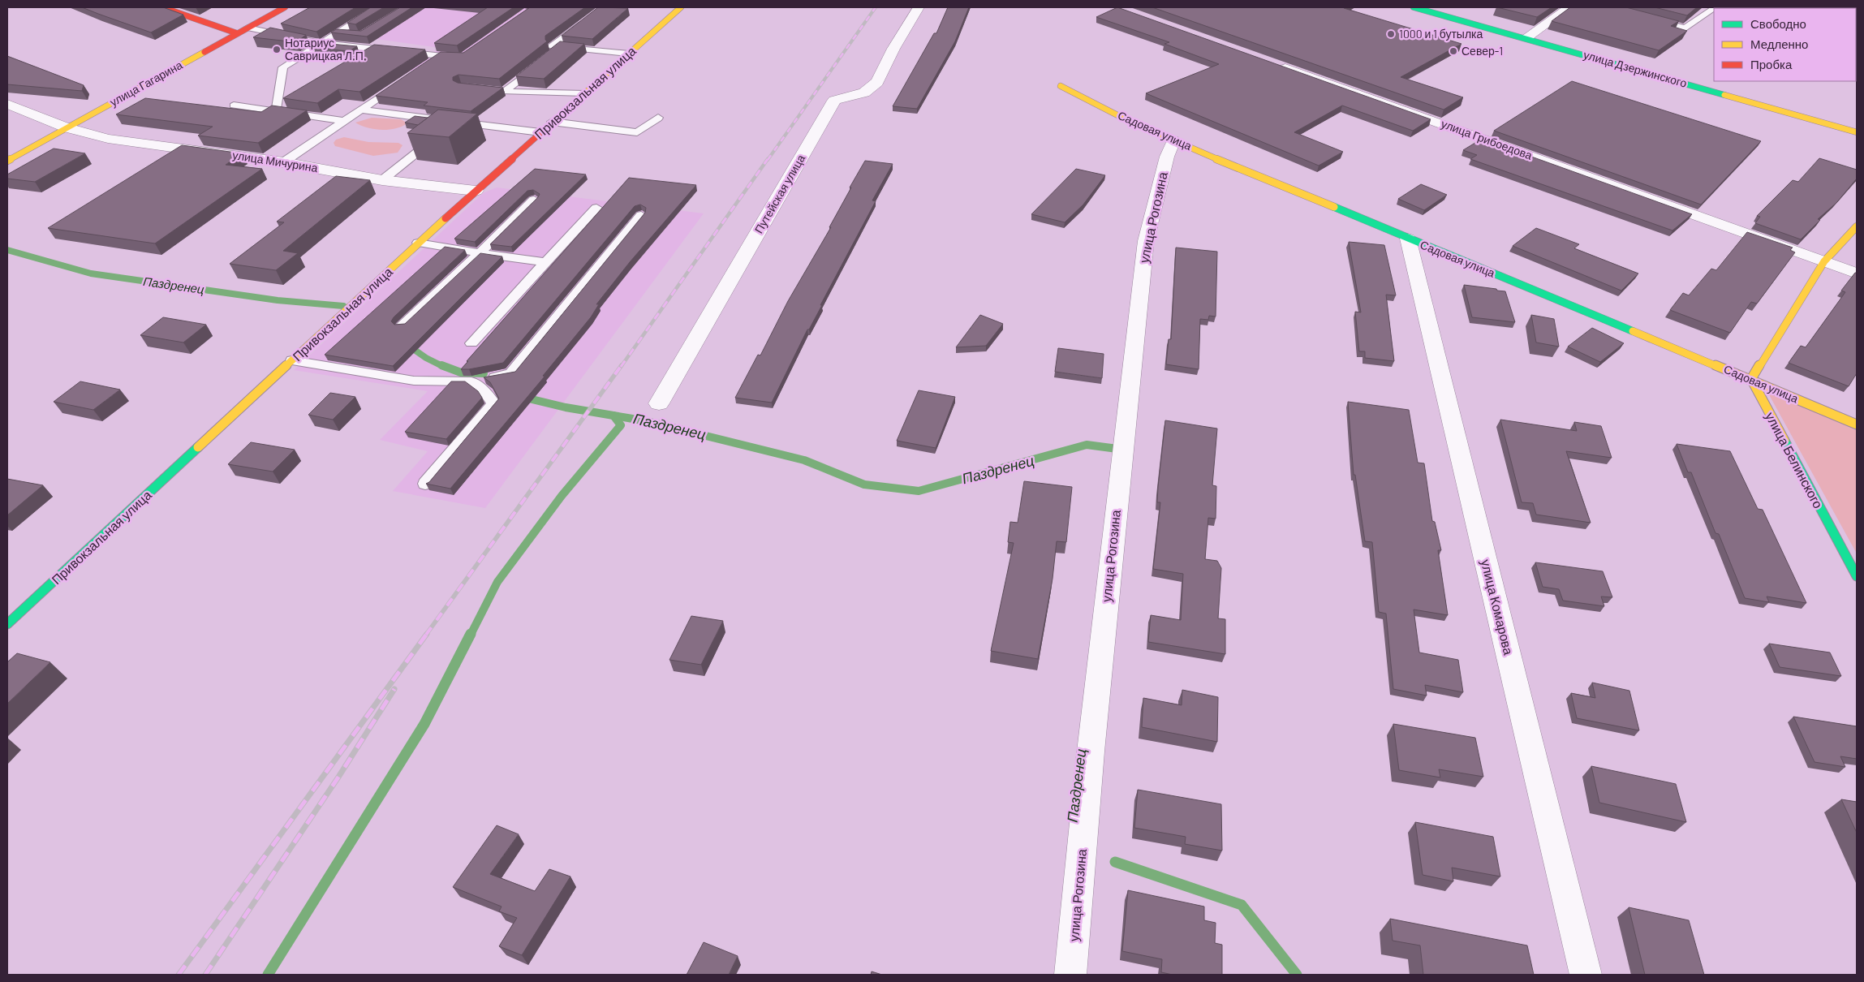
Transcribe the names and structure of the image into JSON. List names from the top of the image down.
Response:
{
  "streets": {
    "street": [
      "улица Дзержинского",
      "улица Гагарина",
      "Привокзальная улица",
      "Садовая улица",
      "улица Грибоедова",
      "улица Мичурина",
      "Путейская улица",
      "улица Рогозина",
      "улица Белинского",
      "улица Комарова"
    ]
  },
  "crossings": [
    ["улица Гагарина", "улица Мичурина"],
    ["Привокзальная улица", "улица Мичурина"],
    ["Садовая улица", "улица Рогозина"],
    ["Садовая улица", "улица Белинского"],
    ["Садовая улица", "улица Комарова"]
  ],
  "water": ["Паздренец"],
  "places": ["1000 и 1 бутылка", "Нотариус Саврицкая Л.П.", "Север-1"],
  "legend": ["Свободно", "Медленно", "Пробка"]
}
